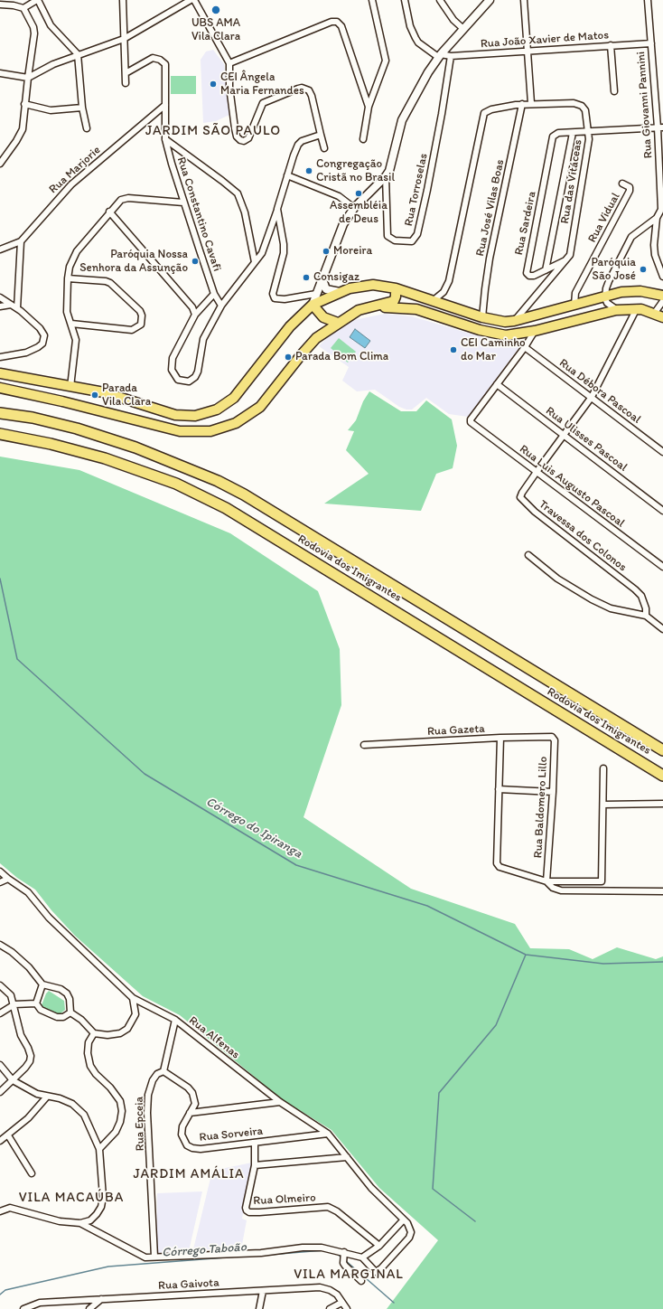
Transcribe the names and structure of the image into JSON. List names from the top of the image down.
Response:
{
  "streets": {
    "highway": ["Rodovia dos Imigrantes"],
    "street": [
      "Rua João Xavier de Matos",
      "Rua Giovanni Pannini",
      "Rua Marjorie",
      "Rua das Vitáceas",
      "Rua Torroselas",
      "Rua José Vilas Boas",
      "Rua Constantino Cavafi",
      "Rua Vidual",
      "Rua Sardeira",
      "Rua Débora Pascoal",
      "Rua Ulisses Pascoal",
      "Rua Luis Augusto Pascoal",
      "Travessa dos Colonos",
      "Rua Gazeta",
      "Rua Baldomero Lillo",
      "Rua Alfenas",
      "Rua Epceia",
      "Rua Sorveira",
      "Rua Olmeiro",
      "Rua Gaivota"
    ]
  },
  "crossings": [
    ["Rua João Xavier de Matos", "Rua Giovanni Pannini"],
    ["Rua João Xavier de Matos", "Rua Torroselas"],
    ["Rua Marjorie", "Rua Constantino Cavafi"],
    ["Rua das Vitáceas", "Rua José Vilas Boas"],
    ["Rua das Vitáceas", "Rua Sardeira"],
    ["Rua Ulisses Pascoal", "Rua Luis Augusto Pascoal"],
    ["Rua Luis Augusto Pascoal", "Travessa dos Colonos"],
    ["Rua Gazeta", "Rua Baldomero Lillo"],
    ["Rua Alfenas", "Rua Sorveira"],
    ["Rua Epceia", "Rua Sorveira"],
    ["Rua Sorveira", "Rua Olmeiro"]
  ],
  "districts": [
    "JARDIM SÃO PAULO",
    "JARDIM AMÁLIA",
    "VILA MACAÚBA",
    "VILA MARGINAL"
  ],
  "water": ["Córrego do Ipiranga", "Córrego Taboão"],
  "places": [
    "UBS AMA Vila Clara",
    "CEI Ângela Maria Fernandes",
    "Congregação Cristã no Brasil",
    "Assembléia de Deus",
    "Moreira",
    "Paróquia Nossa Senhora da Assunção",
    "Paróquia São José",
    "Consigaz",
    "CEI Caminho do Mar",
    "Parada Bom Clima",
    "Parada Vila Clara"
  ]
}
